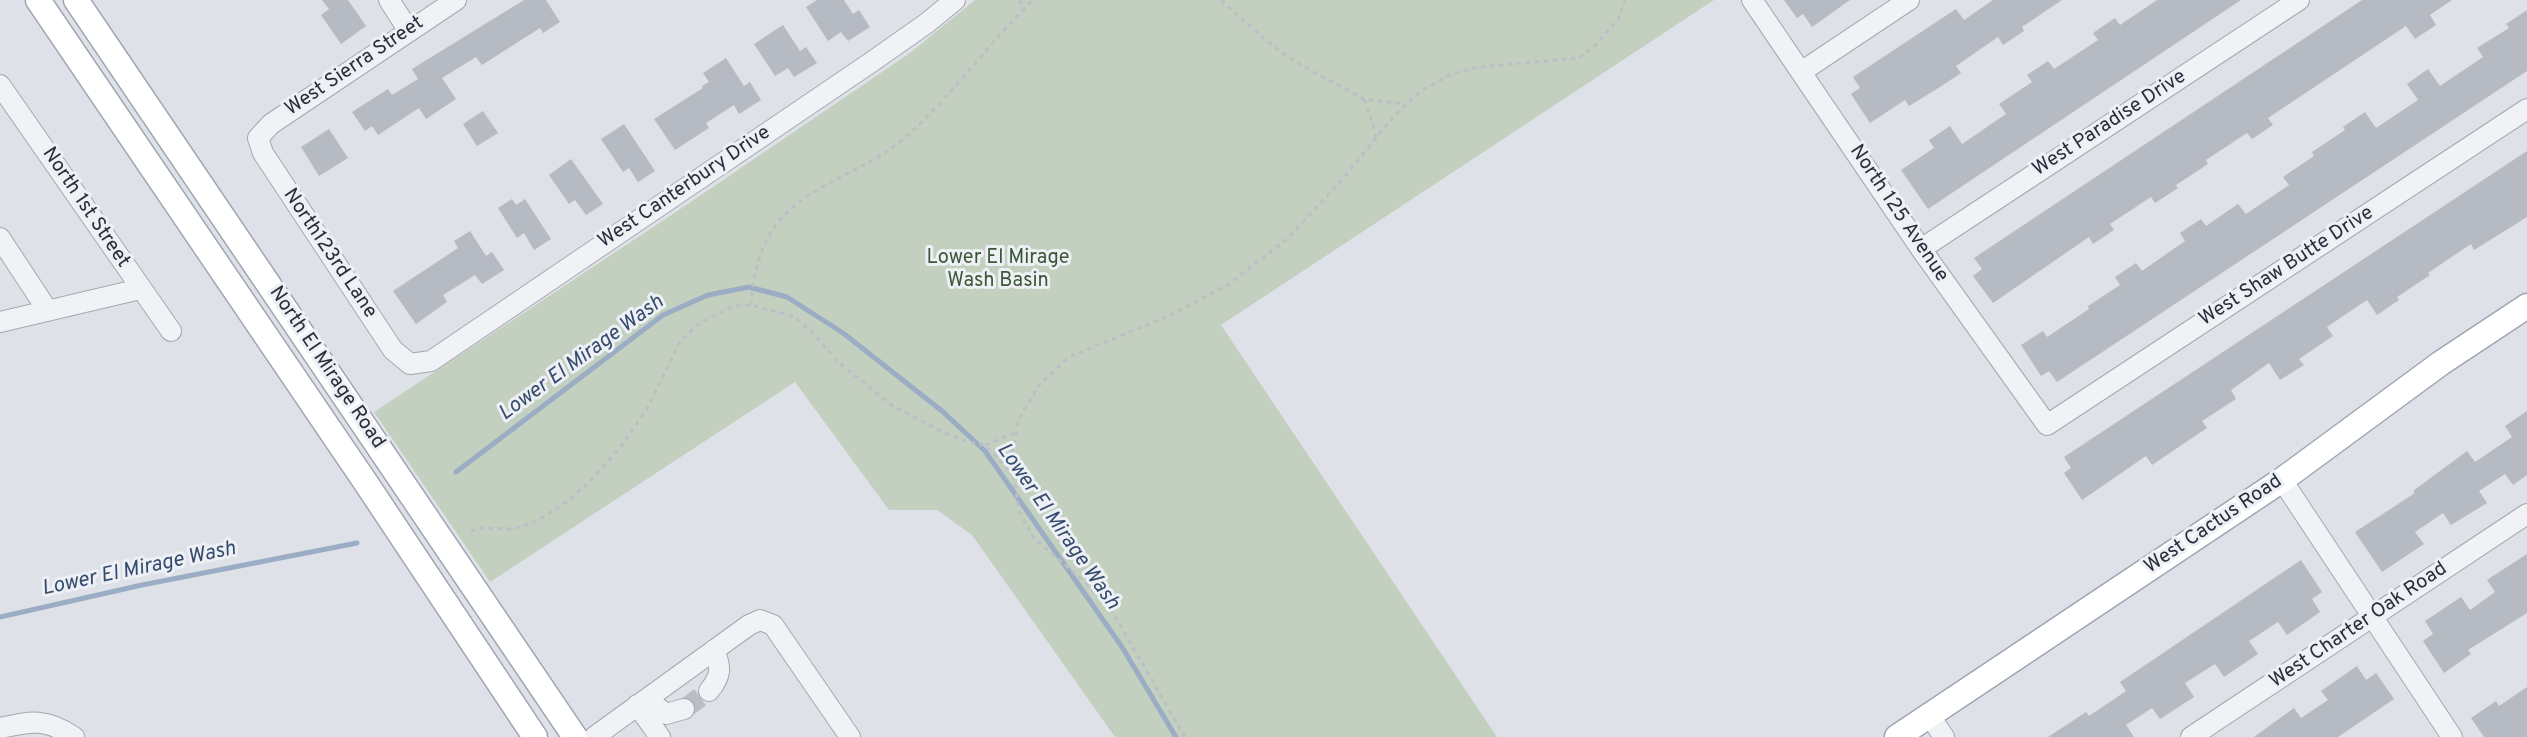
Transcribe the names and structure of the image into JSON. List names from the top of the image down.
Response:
{
  "streets": {
    "main road": ["North El Mirage Road", "West Cactus Road"],
    "street": [
      "West Sierra Street",
      "West Paradise Drive",
      "West Canterbury Drive",
      "North 1st Street",
      "North 125 Avenue",
      "North123rd Lane",
      "West Shaw Butte Drive",
      "West Charter Oak Road"
    ]
  },
  "crossings": [
    ["West Sierra Street", "North123rd Lane"],
    ["West Paradise Drive", "North 125 Avenue"],
    ["West Canterbury Drive", "North123rd Lane"],
    ["North 125 Avenue", "West Shaw Butte Drive"]
  ],
  "water": ["Lower El Mirage Wash"],
  "parks": ["Lower El Mirage Wash Basin"]
}
